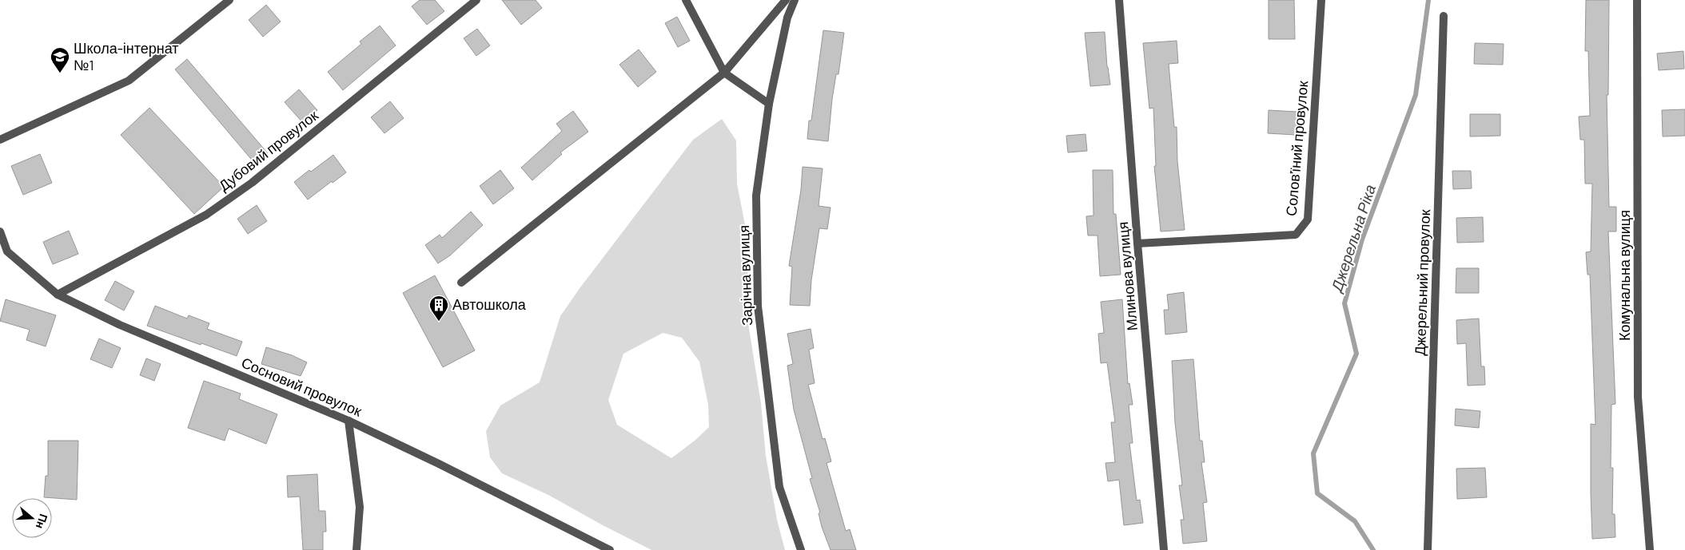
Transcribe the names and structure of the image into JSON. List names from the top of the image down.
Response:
{
  "streets": {
    "street": [
      "Солов'їний провулок",
      "Дубовий провулок",
      "Зарічна вулиця",
      "Комунальна вулиця",
      "Млинова вулиця",
      "Джерельний провулок",
      "Сосновий провулок"
    ]
  },
  "crossings": [
    ["Солов'їний провулок", "Млинова вулиця"],
    ["Дубовий провулок", "Сосновий провулок"]
  ],
  "water": ["Джерельна Ріка"],
  "places": {
    "school or university": ["Школа-інтернат №1"],
    "building": ["Автошкола"]
  },
  "north": "right"
}
